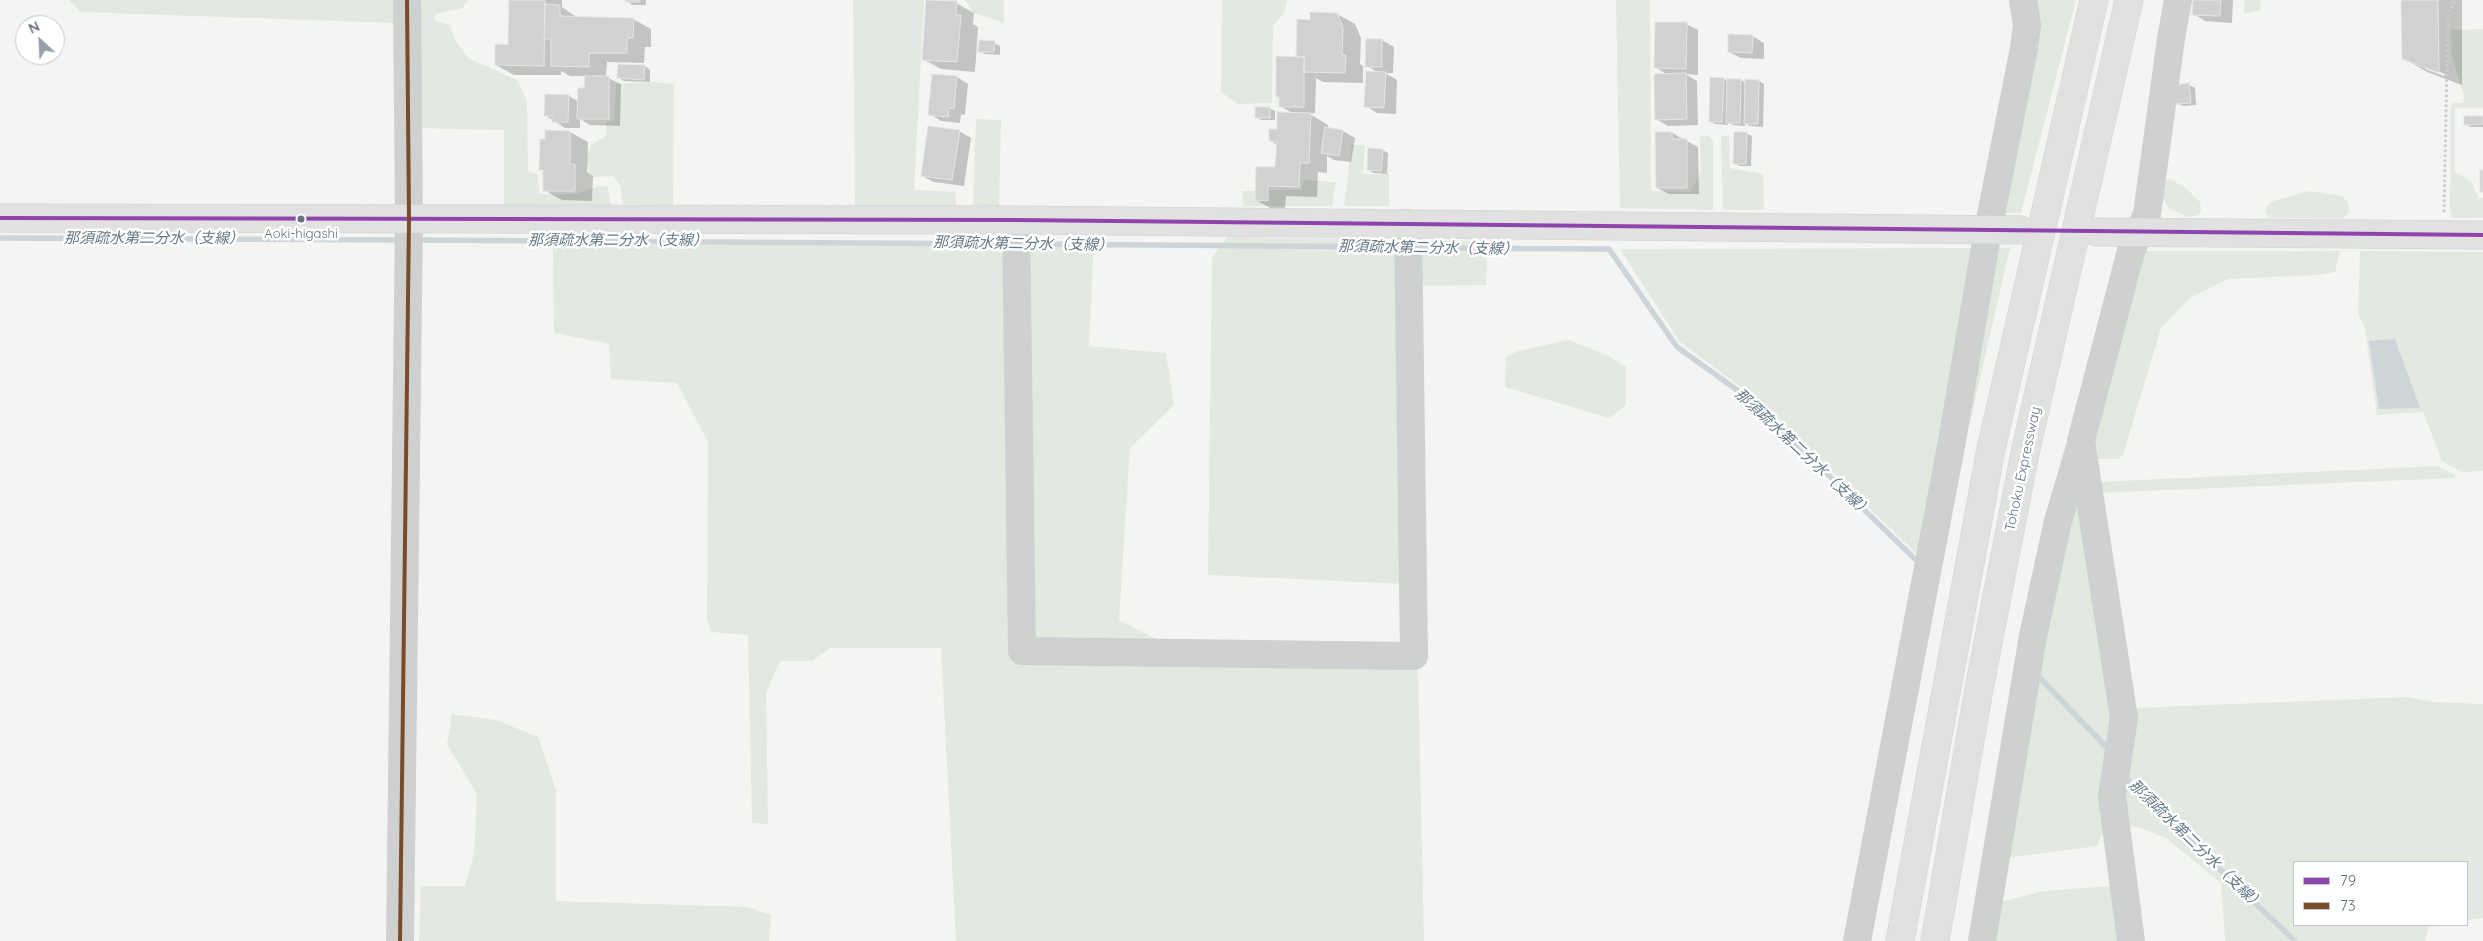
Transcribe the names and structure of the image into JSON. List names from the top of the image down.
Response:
{
  "streets": {
    "main road": ["Tohoku Expressway"]
  },
  "water": ["那須疏水第二分水（支線）"],
  "places": ["Aoki-higashi"],
  "lines": ["transit line 73", "transit line 79"],
  "legend": ["79", "73"],
  "north": "top left"
}
